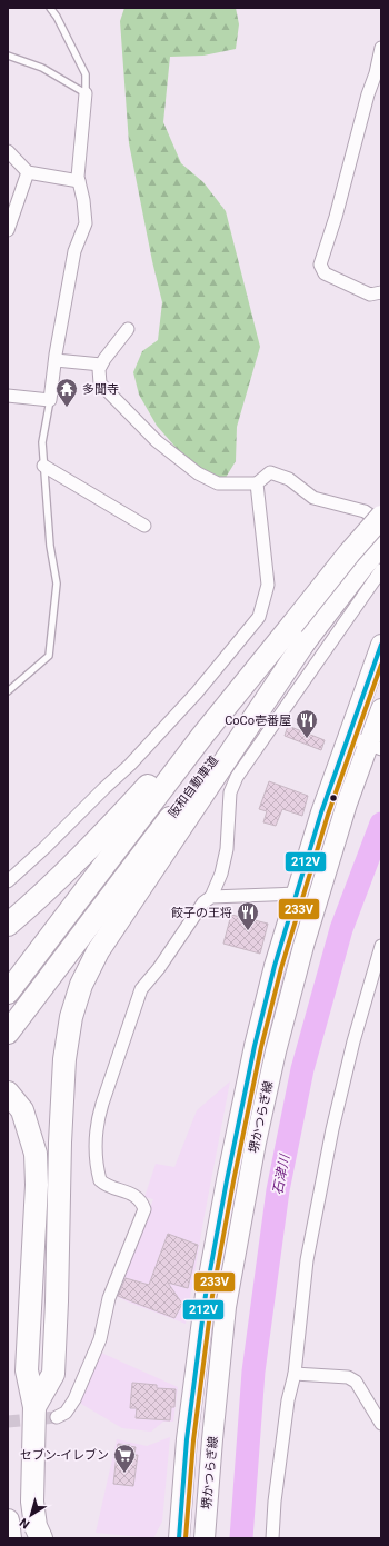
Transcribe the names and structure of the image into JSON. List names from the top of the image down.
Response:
{
  "streets": {
    "highway": ["阪和自動車道"],
    "main road": ["堺かつらぎ線"]
  },
  "water": ["石津川"],
  "places": {
    "temple": ["多聞寺"],
    "restaurant": ["CoCo壱番屋", "餃子の王将"],
    "supermarket": ["セブン-イレブン"]
  },
  "lines": ["transit line 212V", "transit line 233V"],
  "north": "bottom left"
}
